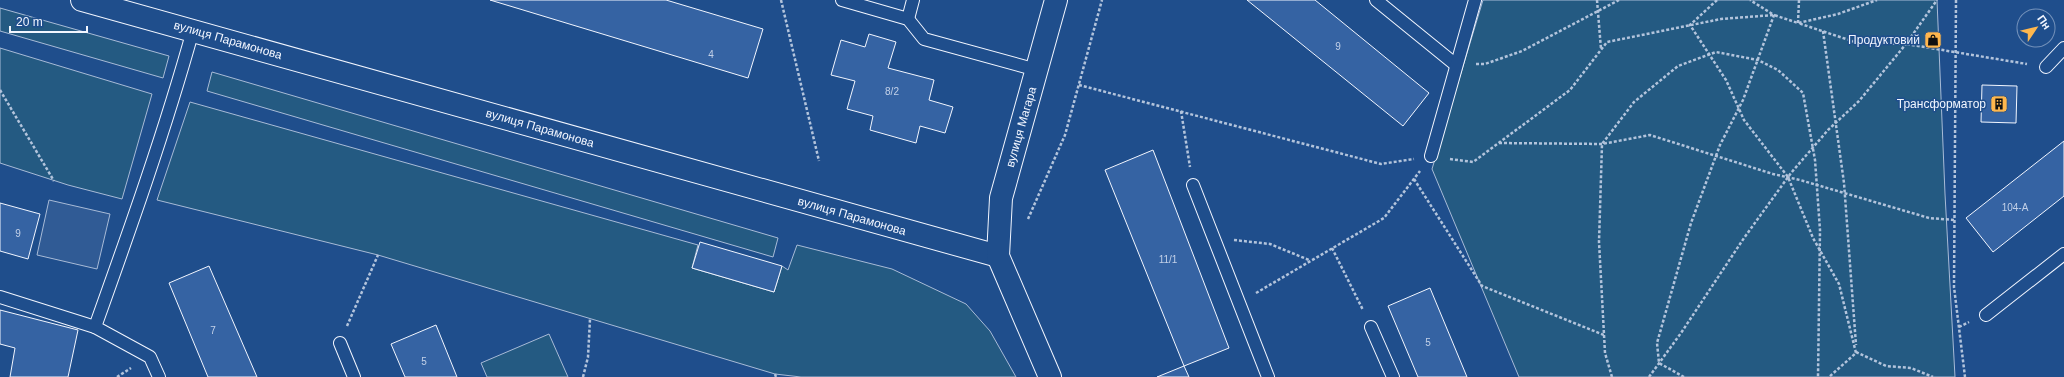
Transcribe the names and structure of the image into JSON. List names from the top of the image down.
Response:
{
  "streets": {
    "street": ["вулиця Парамонова", "вулиця Магара"]
  },
  "crossings": [
    ["вулиця Парамонова", "вулиця Магара"]
  ],
  "places": {
    "shop": ["Продуктовий"],
    "building": ["Трансформатор"]
  },
  "house_numbers": [
    "9",
    "4",
    "8/2",
    "104-А",
    "9",
    "11/1",
    "7",
    "5",
    "5"
  ],
  "scale_bar": "20 m",
  "north": "top right"
}
